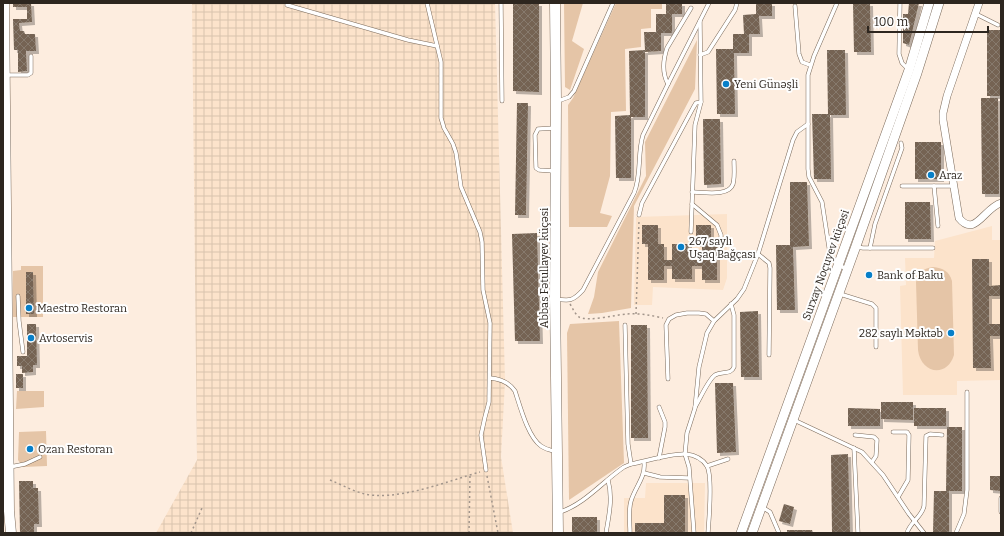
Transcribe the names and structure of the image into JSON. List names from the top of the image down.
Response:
{
  "streets": {
    "main road": ["Abbas Fətullayev küçəsi"],
    "street": ["Surxay Noçuyev küçəsi"]
  },
  "places": [
    "Yeni Günəşli",
    "Araz",
    "267 saylı Uşaq Bağçası",
    "Bank of Baku",
    "Maestro Restoran",
    "282 saylı Məktəb",
    "Avtoservis",
    "Ozan Restoran"
  ],
  "scale_bar": "100 m"
}
